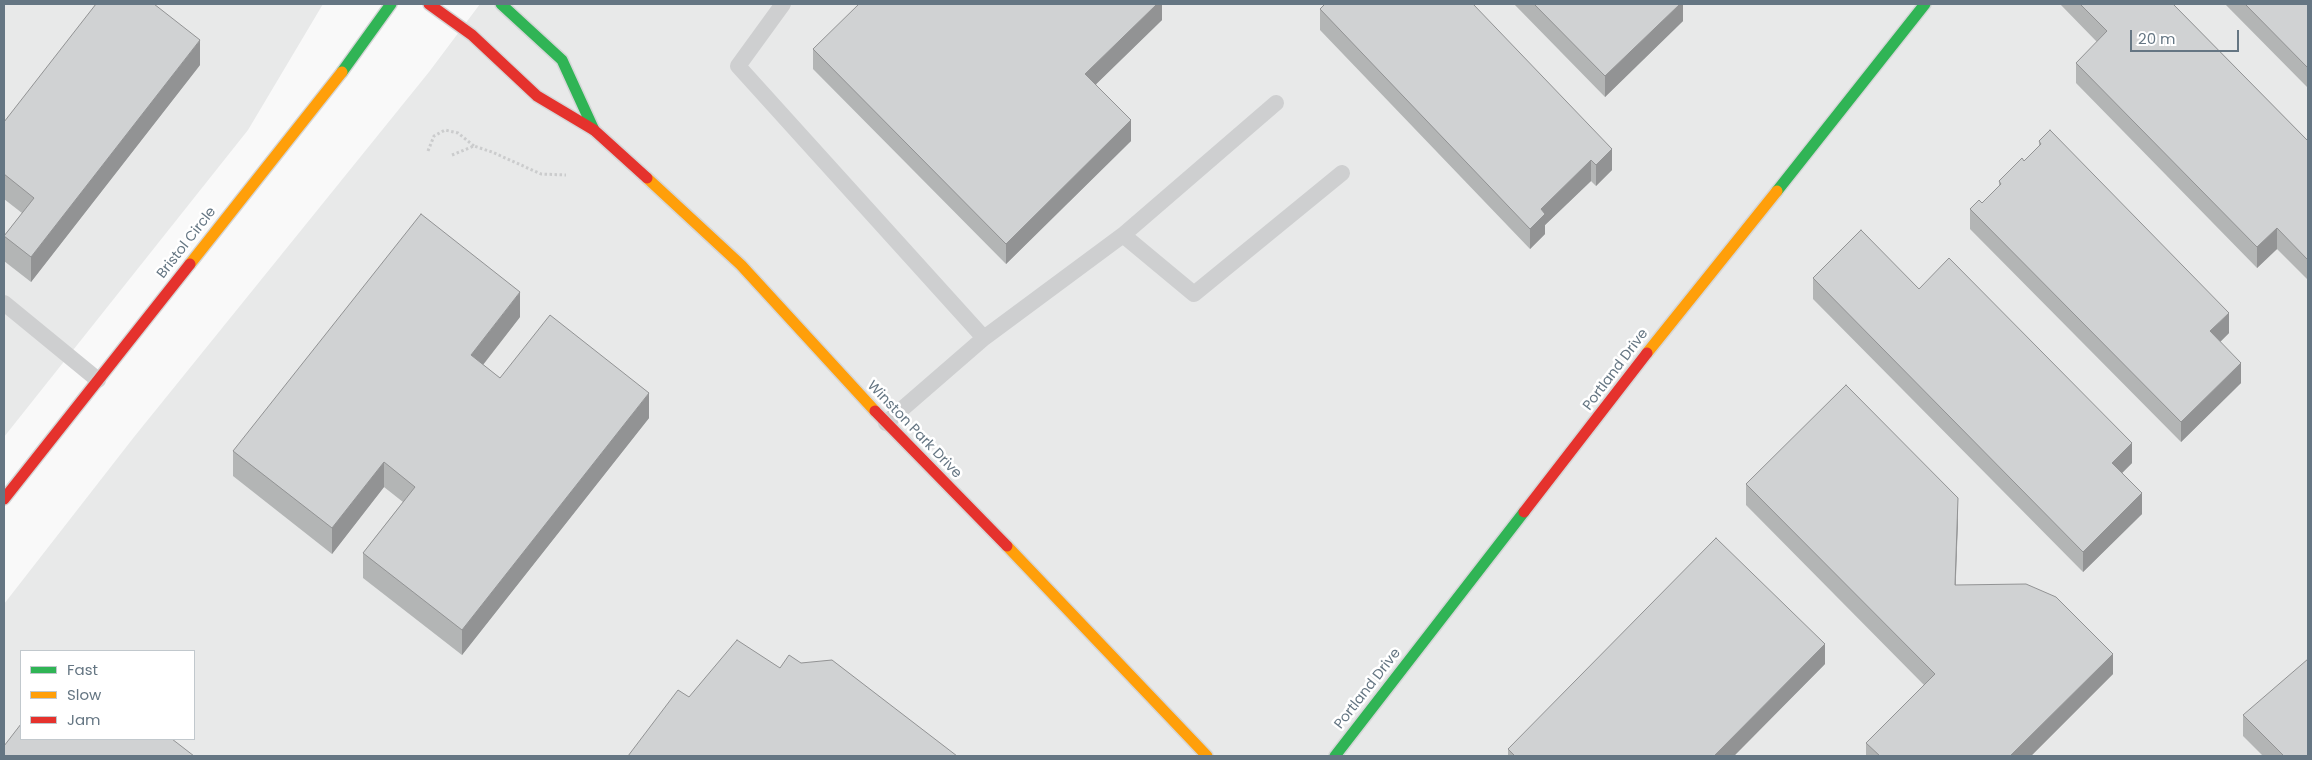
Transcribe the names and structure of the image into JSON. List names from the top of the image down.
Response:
{
  "streets": {
    "street": ["Bristol Circle", "Portland Drive", "Winston Park Drive"]
  },
  "legend": ["Fast", "Slow", "Jam"],
  "scale_bar": "20 m"
}
